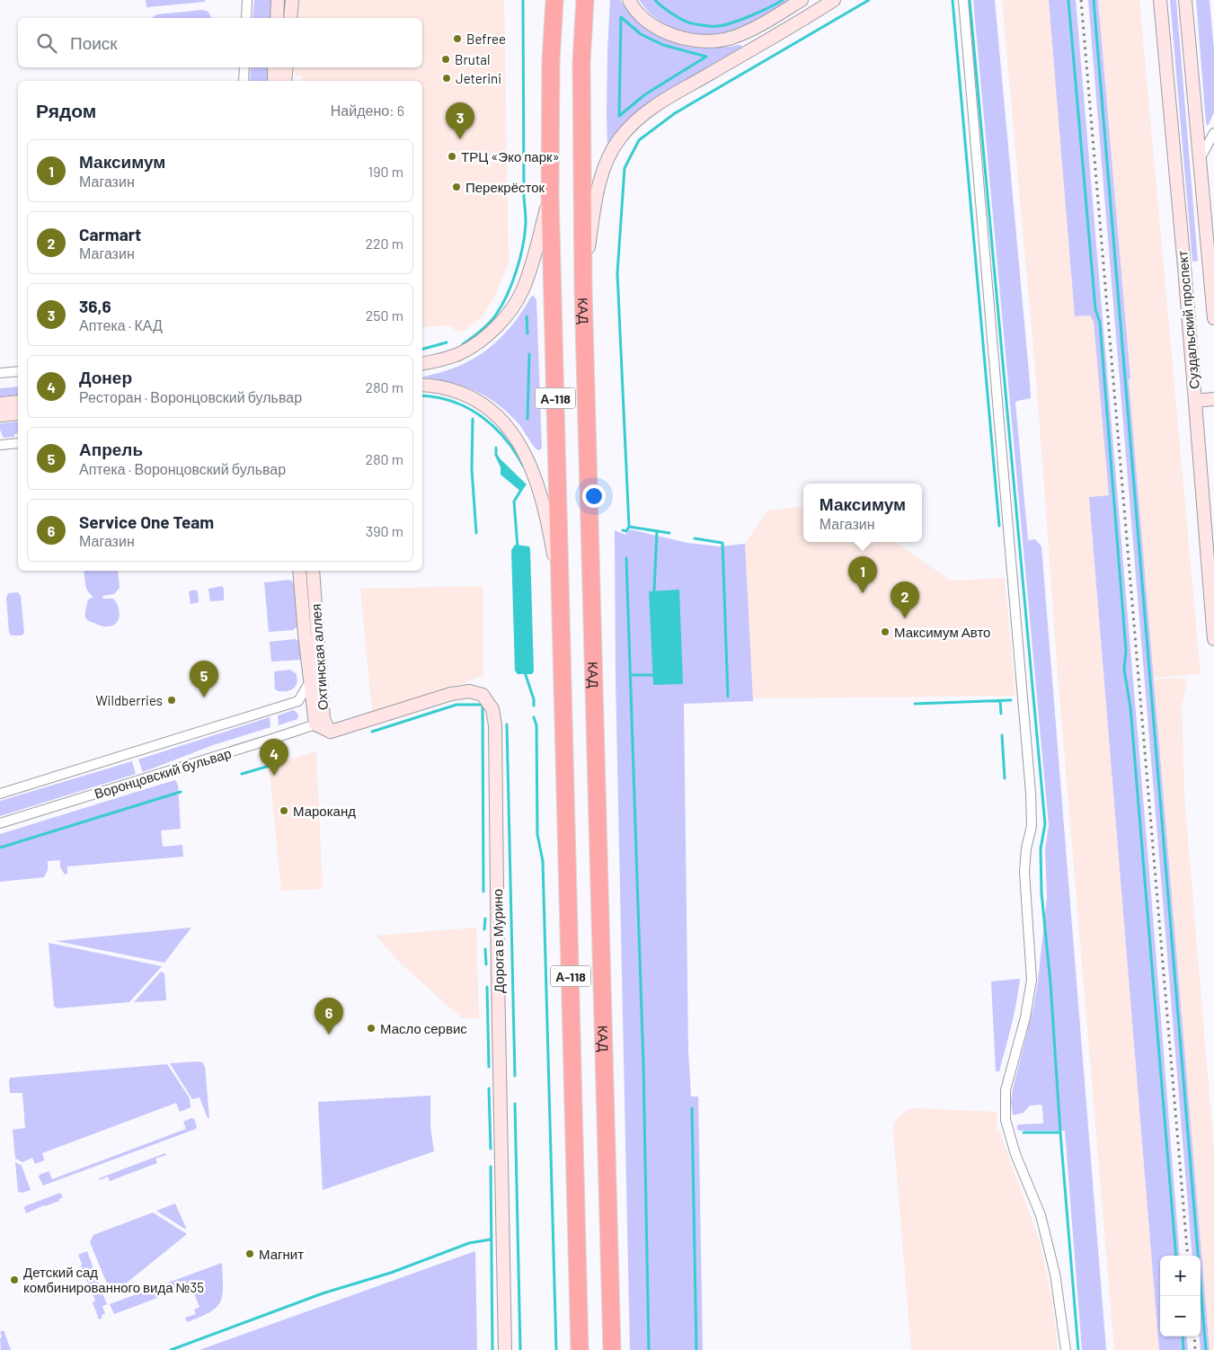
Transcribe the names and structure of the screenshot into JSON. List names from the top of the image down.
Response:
{
  "streets": {
    "highway": ["КАД", "А-118"],
    "street": [
      "Суздальский проспект",
      "Охтинская аллея",
      "Воронцовский бульвар",
      "Дорога в Мурино"
    ]
  },
  "crossings": [
    ["Охтинская аллея", "Воронцовский бульвар"],
    ["Охтинская аллея", "Дорога в Мурино"]
  ],
  "places": [
    "Befree",
    "Brutal",
    "Jeterini",
    "ТРЦ «Эко парк»",
    "Перекрёсток",
    "Максимум Авто",
    "Wildberries",
    "Мароканд",
    "Масло сервис",
    "Магнит",
    "Детский сад комбинированного вида №35"
  ],
  "page": {
    "search": "Поиск",
    "heading": ["Рядом", "Найдено: 6"],
    "pins": [
      "3",
      "1",
      "2",
      "5",
      "4",
      "6"
    ],
    "list": [
      {
        "mark": "1",
        "name": "Максимум",
        "note": "Магазин",
        "value": "190 m"
      },
      {
        "mark": "2",
        "name": "Carmart",
        "note": "Магазин",
        "value": "220 m"
      },
      {
        "mark": "3",
        "name": "36,6",
        "note": "Аптека · КАД",
        "value": "250 m"
      },
      {
        "mark": "4",
        "name": "Донер",
        "note": "Ресторан · Воронцовский бульвар",
        "value": "280 m"
      },
      {
        "mark": "5",
        "name": "Апрель",
        "note": "Аптека · Воронцовский бульвар",
        "value": "280 m"
      },
      {
        "mark": "6",
        "name": "Service One Team",
        "note": "Магазин",
        "value": "390 m"
      }
    ],
    "popup": ["Максимум", "Магазин"],
    "map_buttons": ["+", "−"]
  }
}
